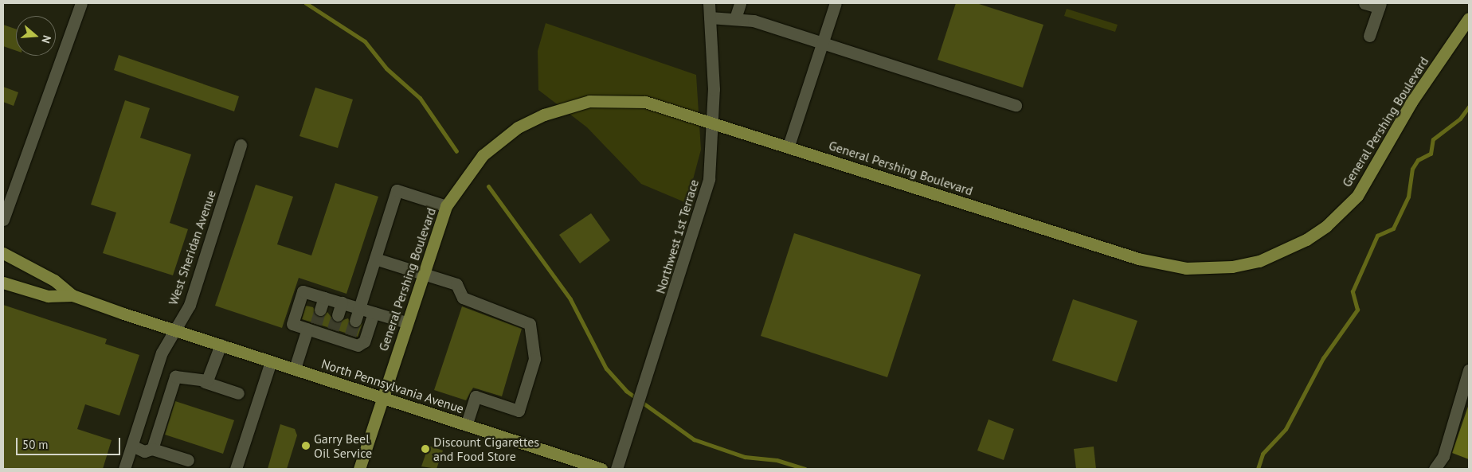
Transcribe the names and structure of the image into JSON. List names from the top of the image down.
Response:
{
  "streets": {
    "main road": ["General Pershing Boulevard", "North Pennsylvania Avenue"],
    "street": ["Northwest 1st Terrace", "West Sheridan Avenue"]
  },
  "crossings": [
    ["General Pershing Boulevard", "Northwest 1st Terrace"],
    ["General Pershing Boulevard", "North Pennsylvania Avenue"],
    ["West Sheridan Avenue", "North Pennsylvania Avenue"]
  ],
  "places": ["Garry Beel Oil Service", "Discount Cigarettes and Food Store"],
  "scale_bar": "50 m",
  "north": "right"
}
